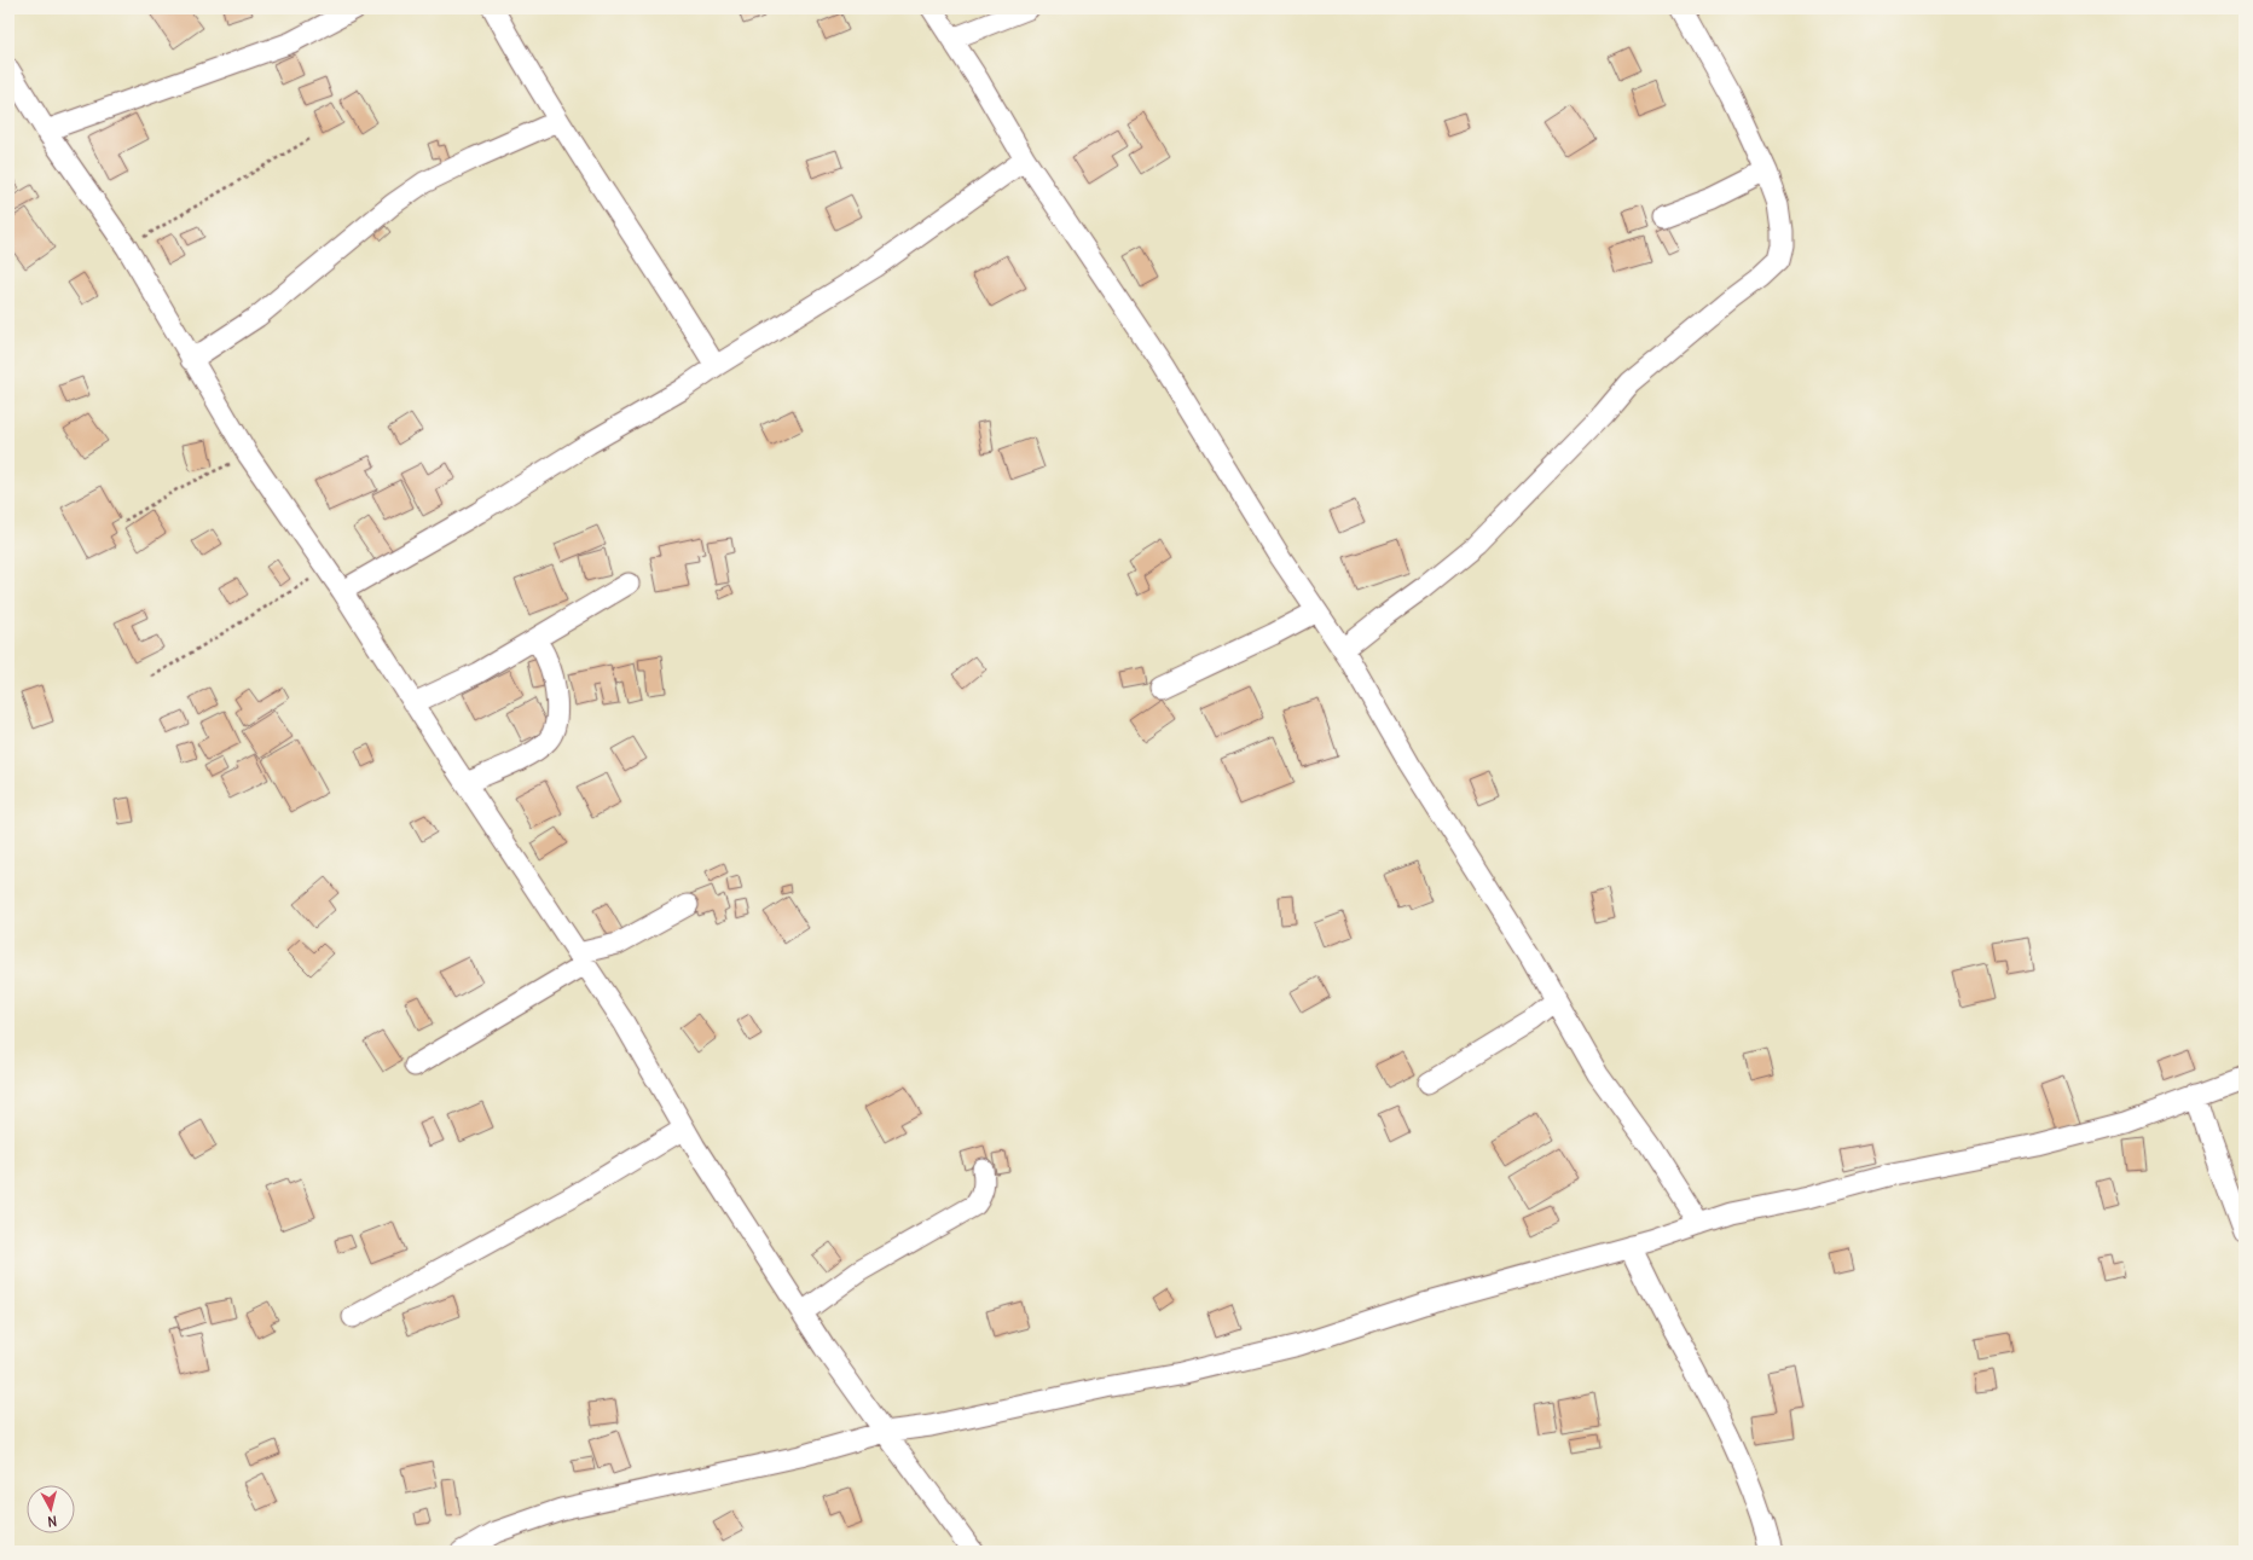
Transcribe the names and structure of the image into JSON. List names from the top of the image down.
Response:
{
  "north": "bottom"
}
